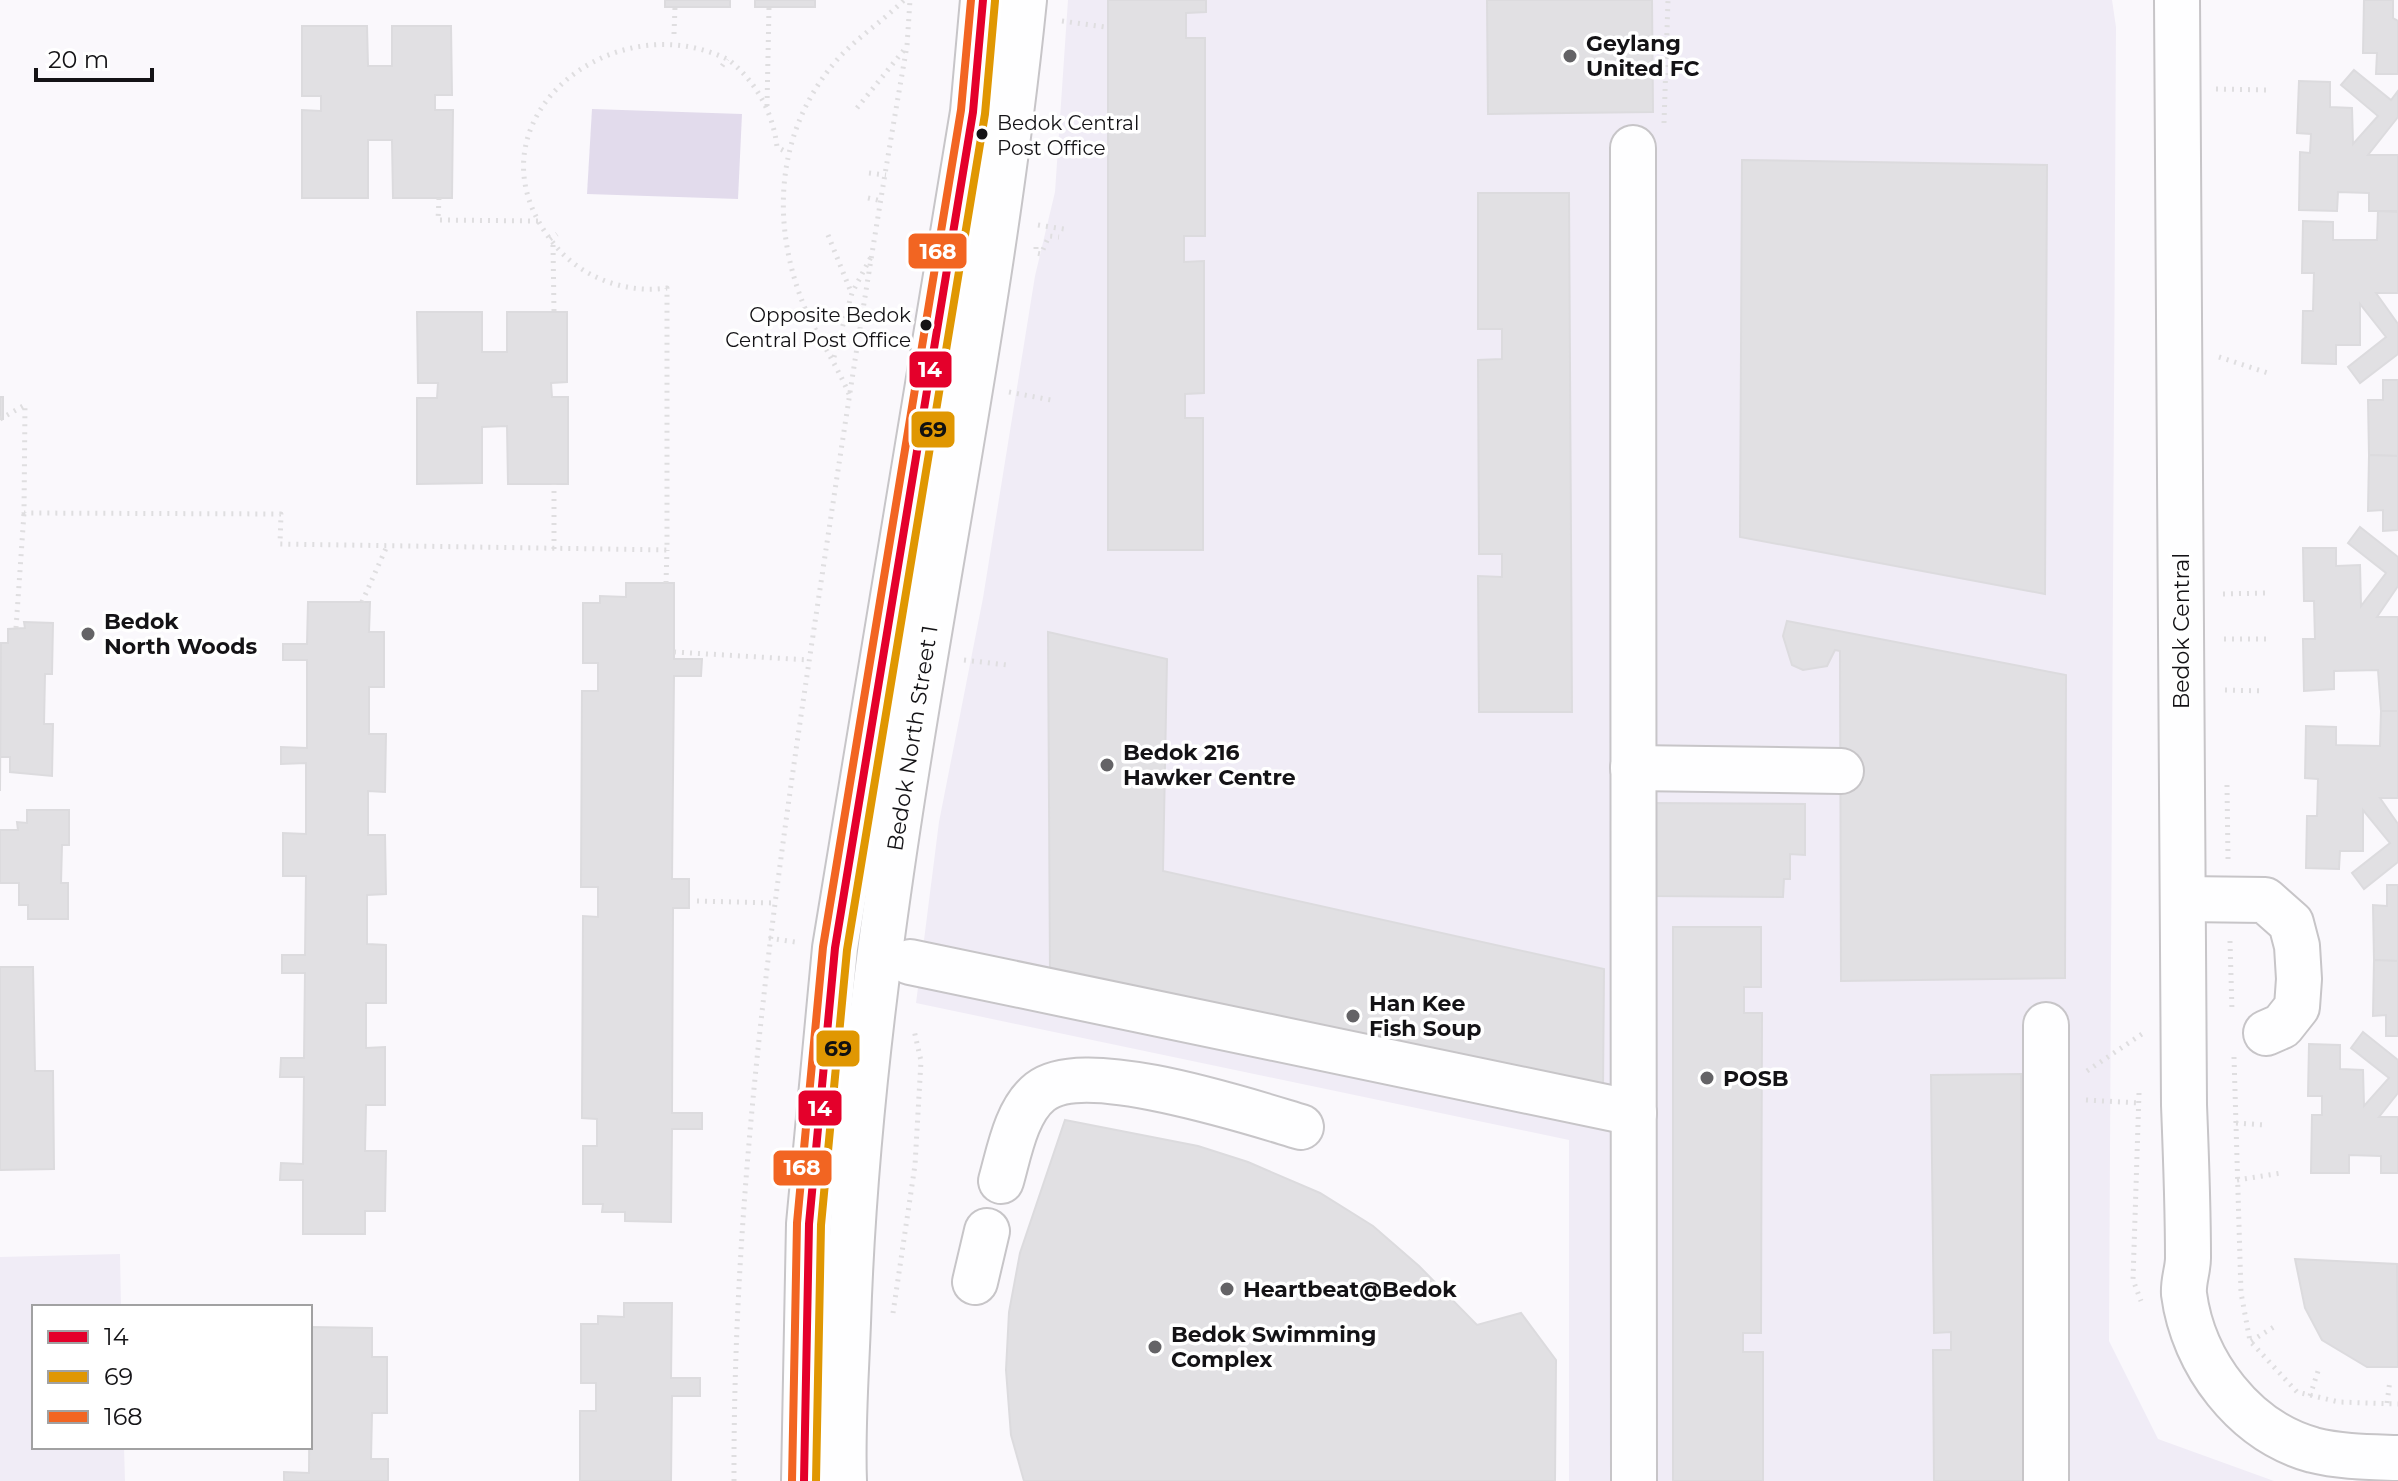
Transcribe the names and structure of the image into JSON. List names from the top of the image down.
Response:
{
  "streets": {
    "street": ["Bedok Central", "Bedok North Street 1"]
  },
  "places": [
    "Geylang United FC",
    "Bedok Central Post Office",
    "Opposite Bedok Central Post Office",
    "Bedok North Woods",
    "Bedok 216 Hawker Centre",
    "Han Kee Fish Soup",
    "POSB",
    "Heartbeat@Bedok",
    "Bedok Swimming Complex"
  ],
  "lines": ["transit line 14", "transit line 168", "transit line 69"],
  "legend": ["14", "69", "168"],
  "scale_bar": "20 m"
}
